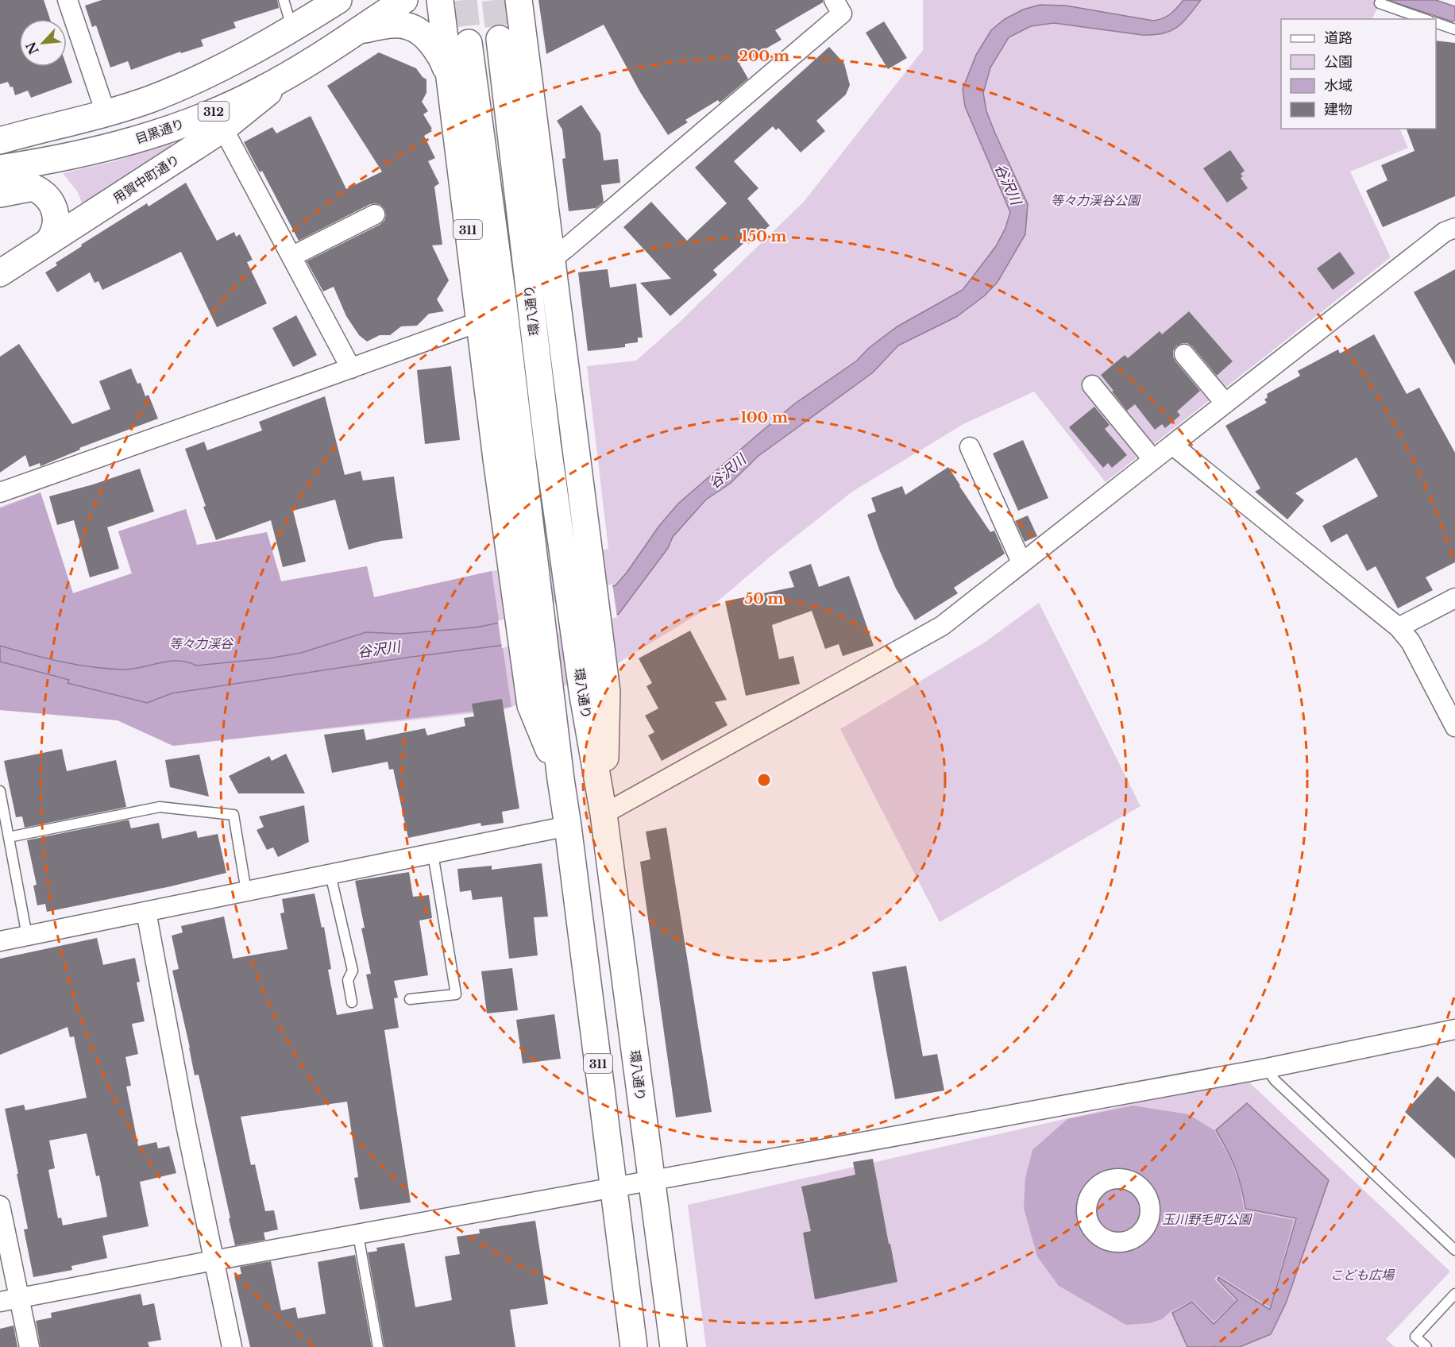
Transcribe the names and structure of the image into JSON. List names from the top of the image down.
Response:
{
  "streets": {
    "main road": [
      "312",
      "目黒通り",
      "用賀中町通り",
      "311",
      "環八通り"
    ]
  },
  "crossings": [
    ["目黒通り", "用賀中町通り"],
    ["311", "環八通り"]
  ],
  "water": ["谷沢川"],
  "parks": [
    "等々力渓谷公園",
    "等々力渓谷",
    "玉川野毛町公園",
    "こども広場"
  ],
  "legend": [
    "道路",
    "公園",
    "水域",
    "建物"
  ],
  "north": "bottom left",
  "rings": [
    "200 m",
    "150 m",
    "100 m",
    "50 m"
  ]
}
